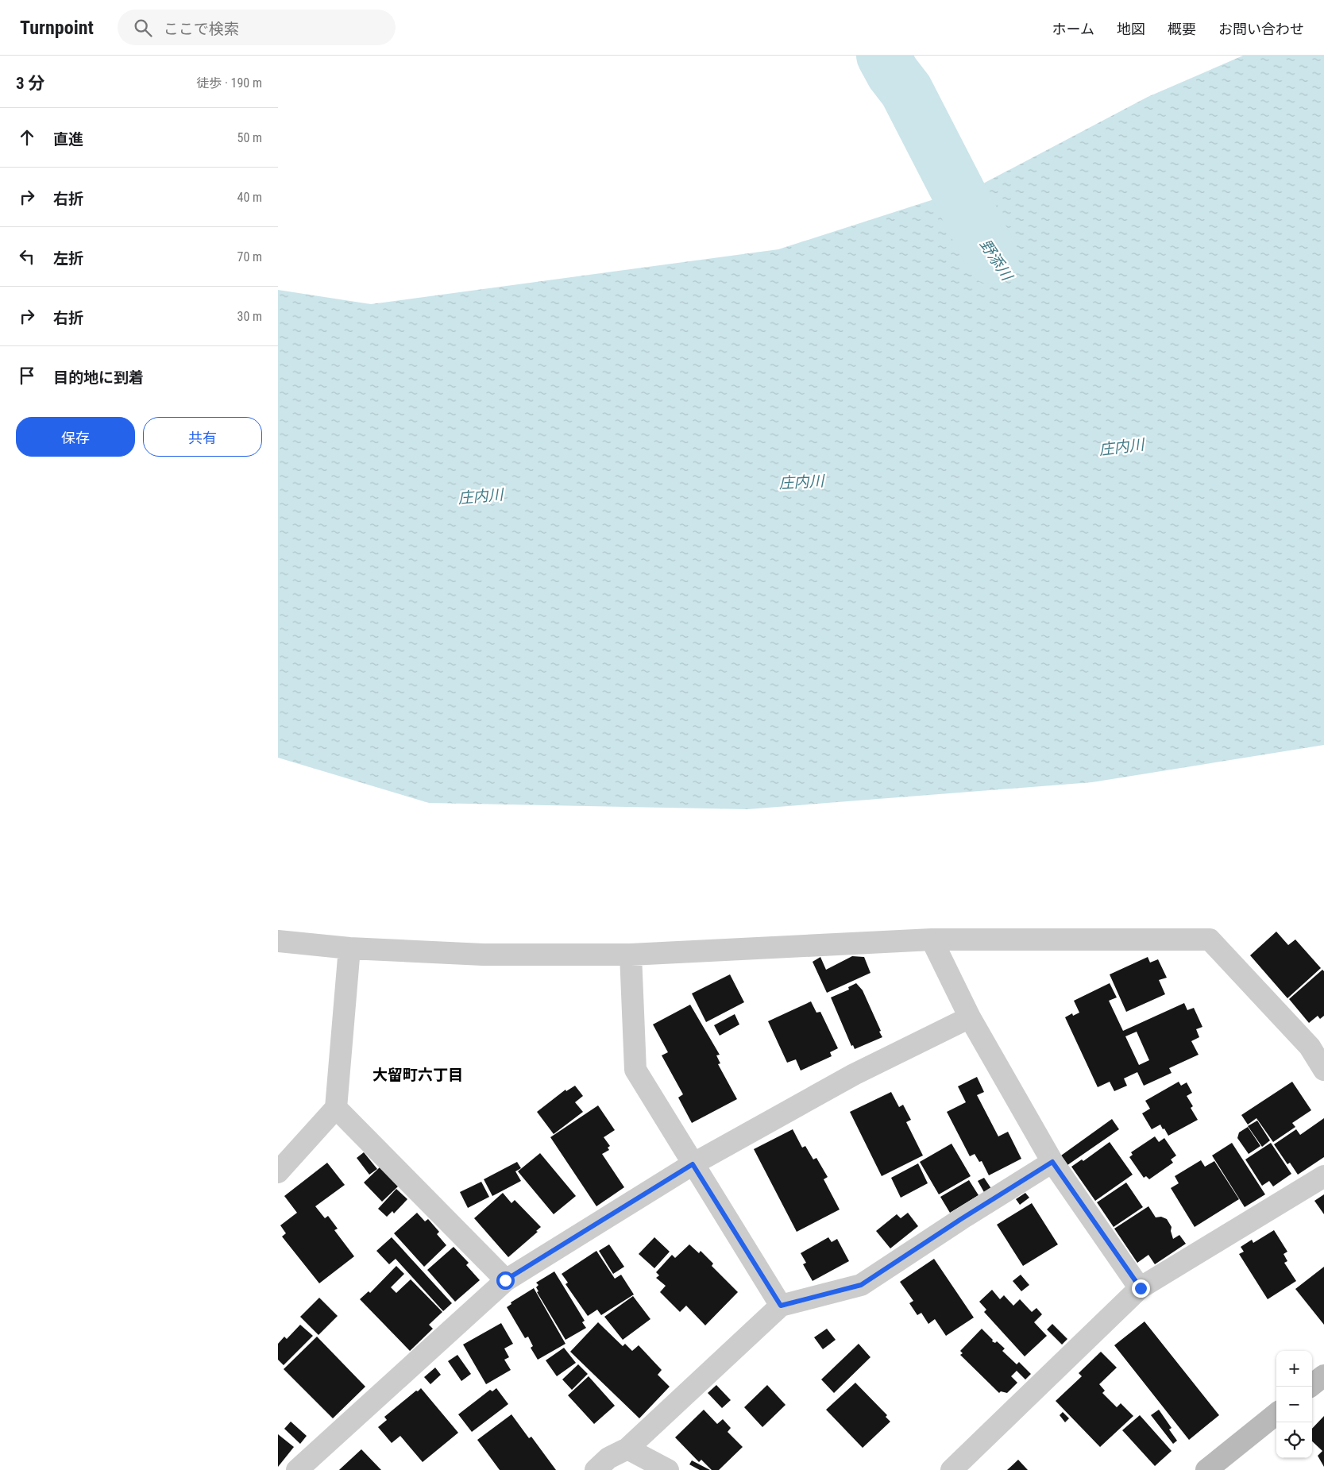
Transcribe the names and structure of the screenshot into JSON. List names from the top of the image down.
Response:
{
  "districts": ["大留町六丁目"],
  "water": ["野添川", "庄内川"],
  "page": {
    "header": "Turnpoint",
    "search": "ここで検索",
    "nav": [
      "ホーム",
      "地図",
      "概要",
      "お問い合わせ"
    ],
    "heading": ["3 分", "徒歩 · 190 m"],
    "list": [
      ["直進", "50 m"],
      ["右折", "40 m"],
      ["左折", "70 m"],
      ["右折", "30 m"],
      "目的地に到着"
    ],
    "buttons": ["保存", "共有"],
    "map_buttons": ["+", "−"]
  }
}
